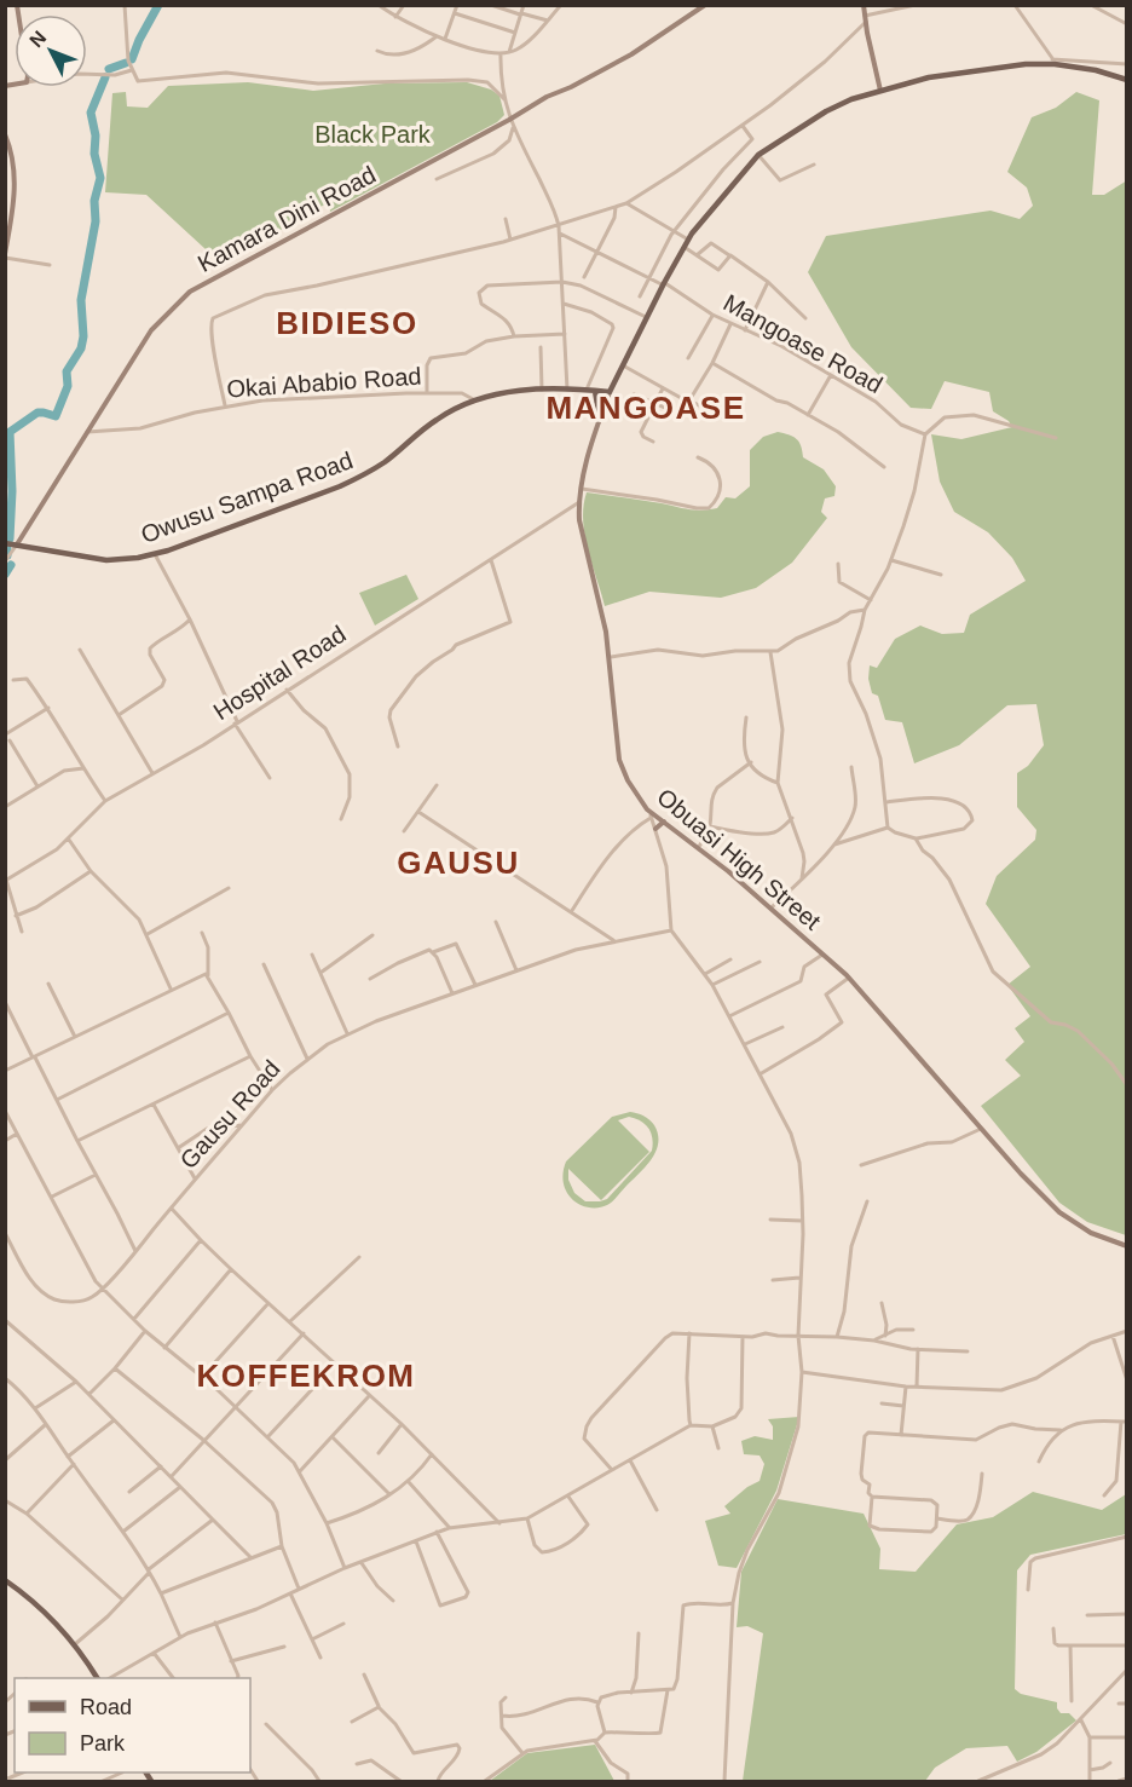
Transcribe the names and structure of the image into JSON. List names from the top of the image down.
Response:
{
  "streets": {
    "main road": ["Owusu Sampa Road", "Obuasi High Street"],
    "street": [
      "Kamara Dini Road",
      "Mangoase Road",
      "Okai Ababio Road",
      "Hospital Road",
      "Gausu Road"
    ]
  },
  "crossings": [
    ["Kamara Dini Road", "Okai Ababio Road"],
    ["Kamara Dini Road", "Owusu Sampa Road"],
    ["Mangoase Road", "Obuasi High Street"],
    ["Okai Ababio Road", "Owusu Sampa Road"],
    ["Owusu Sampa Road", "Obuasi High Street"],
    ["Hospital Road", "Obuasi High Street"]
  ],
  "districts": [
    "BIDIESO",
    "MANGOASE",
    "GAUSU",
    "KOFFEKROM"
  ],
  "parks": ["Black Park"],
  "legend": ["Road", "Park"],
  "north": "top left"
}
